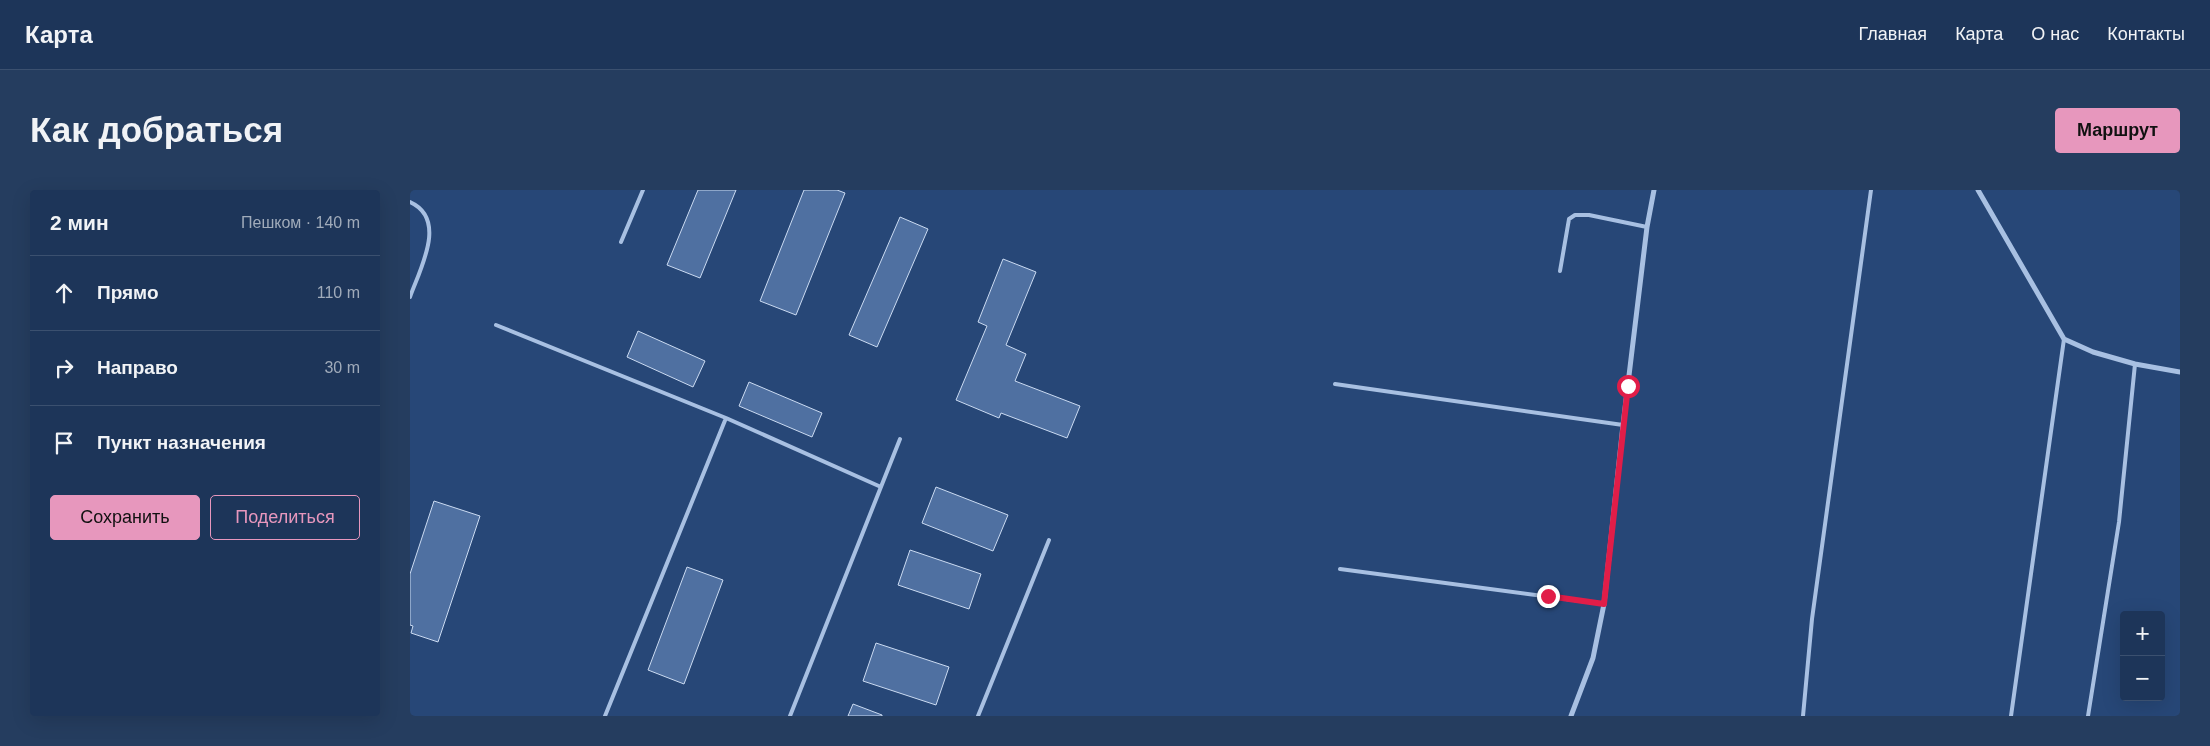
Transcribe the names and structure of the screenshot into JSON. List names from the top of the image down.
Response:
{
  "page": {
    "header": "Карта",
    "nav": [
      "Главная",
      "Карта",
      "О нас",
      "Контакты"
    ],
    "buttons": [
      "Маршрут",
      ["Сохранить", "Поделиться"]
    ],
    "title": "Как добраться",
    "heading": ["2 мин", "Пешком · 140 m"],
    "list": [
      ["Прямо", "110 m"],
      ["Направо", "30 m"],
      "Пункт назначения"
    ],
    "map_buttons": ["+", "−"]
  }
}
